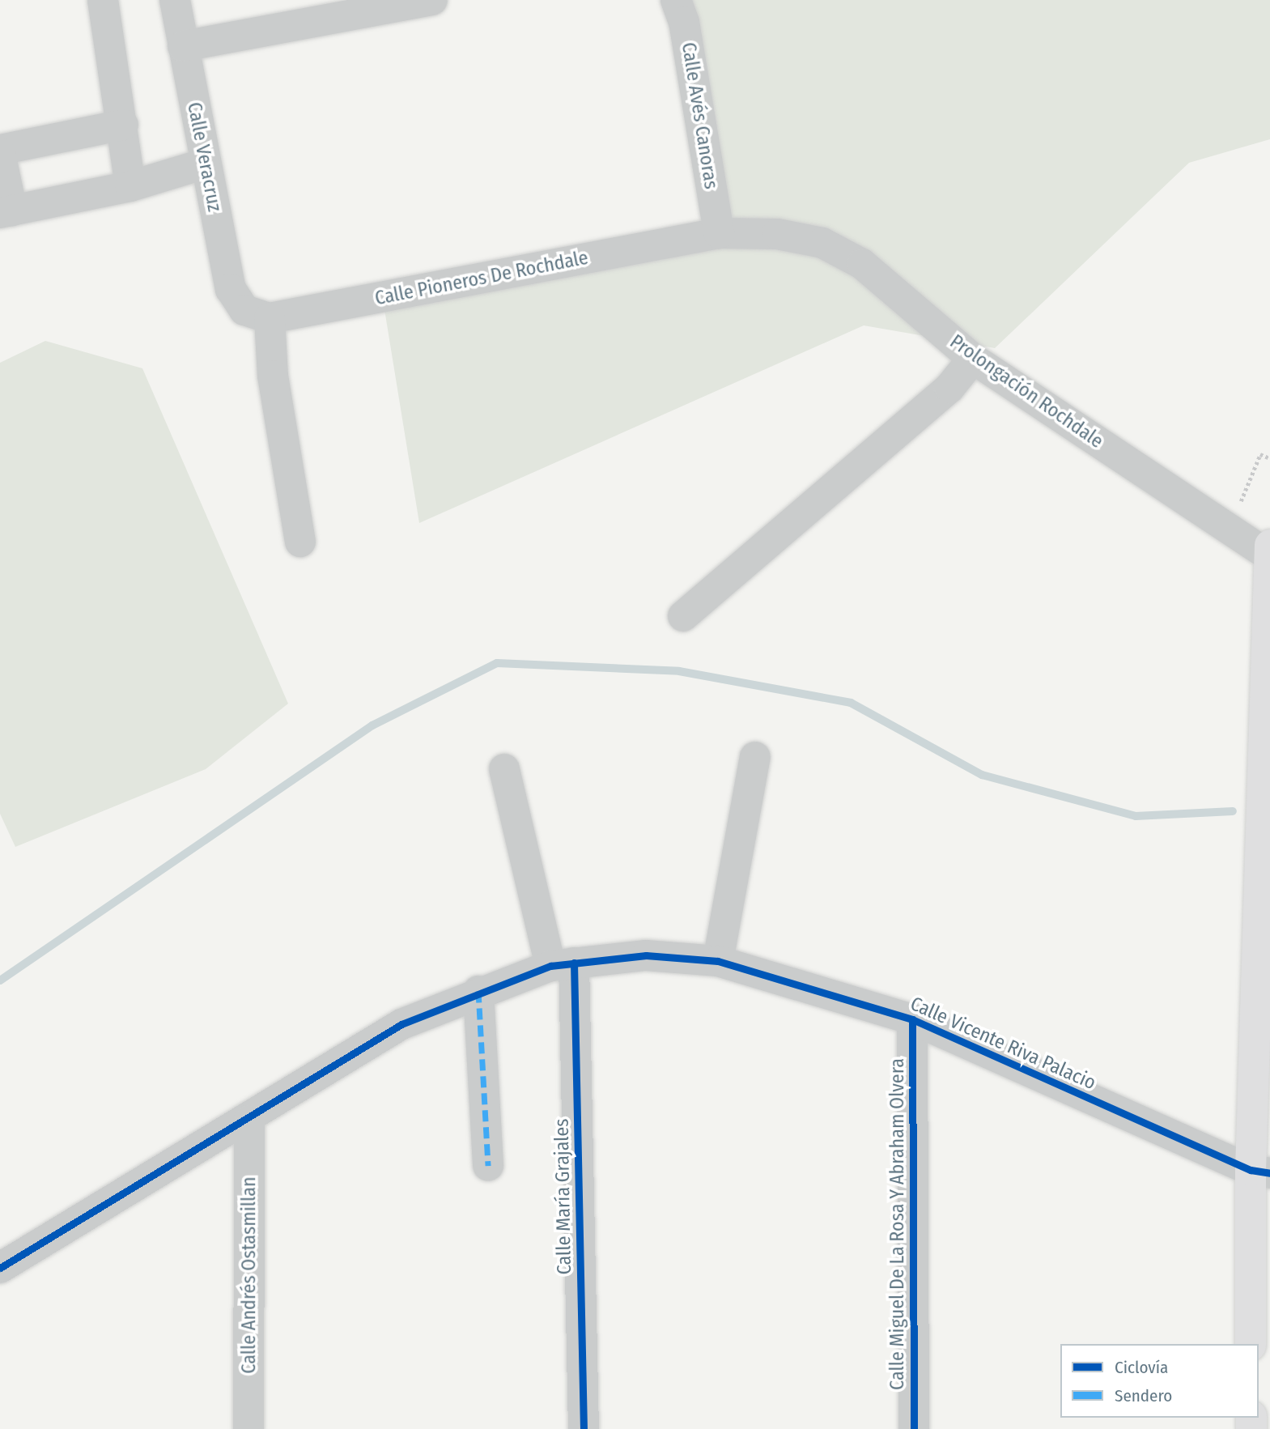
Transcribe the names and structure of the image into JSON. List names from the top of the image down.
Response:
{
  "streets": {
    "street": [
      "Calle Avés Canoras",
      "Calle Veracruz",
      "Calle Pioneros De Rochdale",
      "Prolongación Rochdale",
      "Calle Vicente Riva Palacio",
      "Calle María Grajales",
      "Calle Miguel De La Rosa Y Abraham Olvera",
      "Calle Andrés Ostasmillan"
    ]
  },
  "crossings": [
    ["Calle Avés Canoras", "Calle Pioneros De Rochdale"],
    ["Calle Avés Canoras", "Prolongación Rochdale"],
    ["Calle Veracruz", "Calle Pioneros De Rochdale"],
    ["Calle Pioneros De Rochdale", "Prolongación Rochdale"],
    ["Calle Vicente Riva Palacio", "Calle María Grajales"],
    ["Calle Vicente Riva Palacio", "Calle Miguel De La Rosa Y Abraham Olvera"],
    ["Calle Vicente Riva Palacio", "Calle Andrés Ostasmillan"]
  ],
  "legend": ["Ciclovía", "Sendero"]
}
